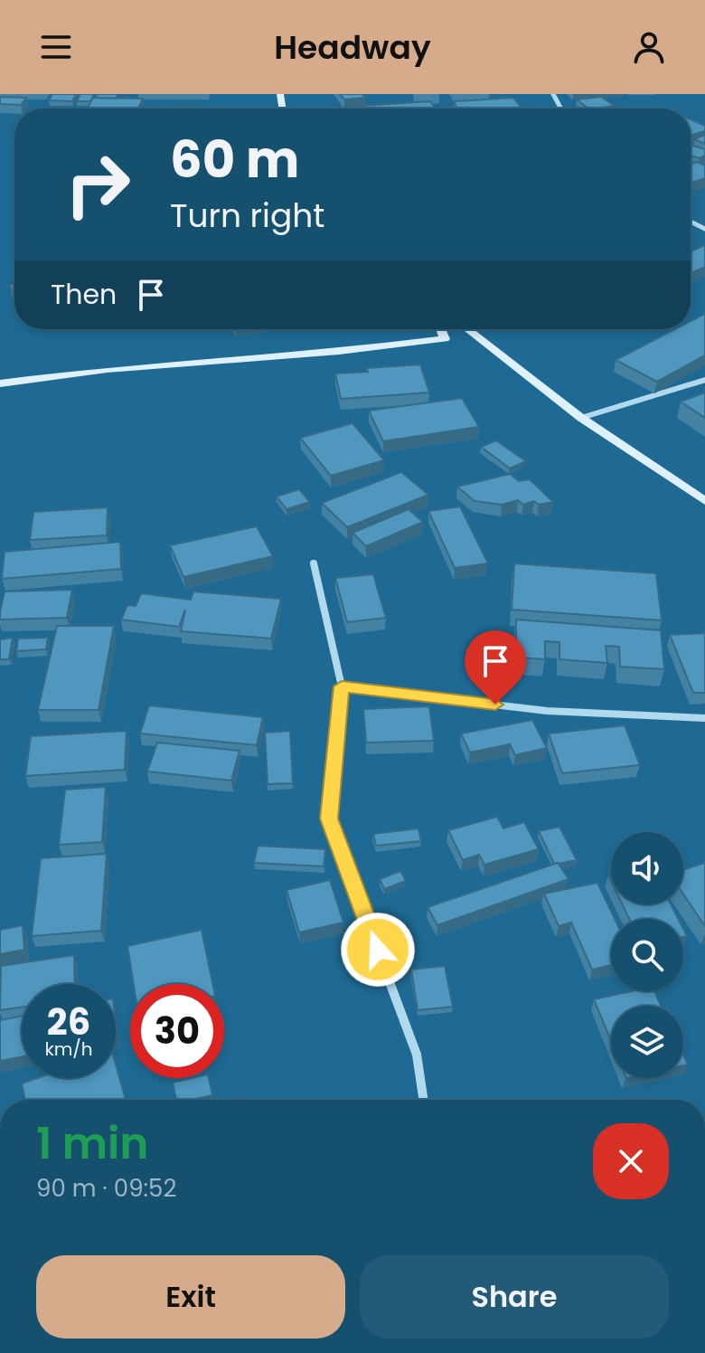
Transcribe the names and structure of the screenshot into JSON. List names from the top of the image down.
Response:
{
  "page": {
    "header": "Headway",
    "turn": ["60 m", "Turn right"],
    "then": "Then",
    "speed": "26 km/h",
    "limit": "30",
    "heading": ["1 min", "90 m · 09:52"],
    "buttons": ["Exit", "Share"]
  }
}
